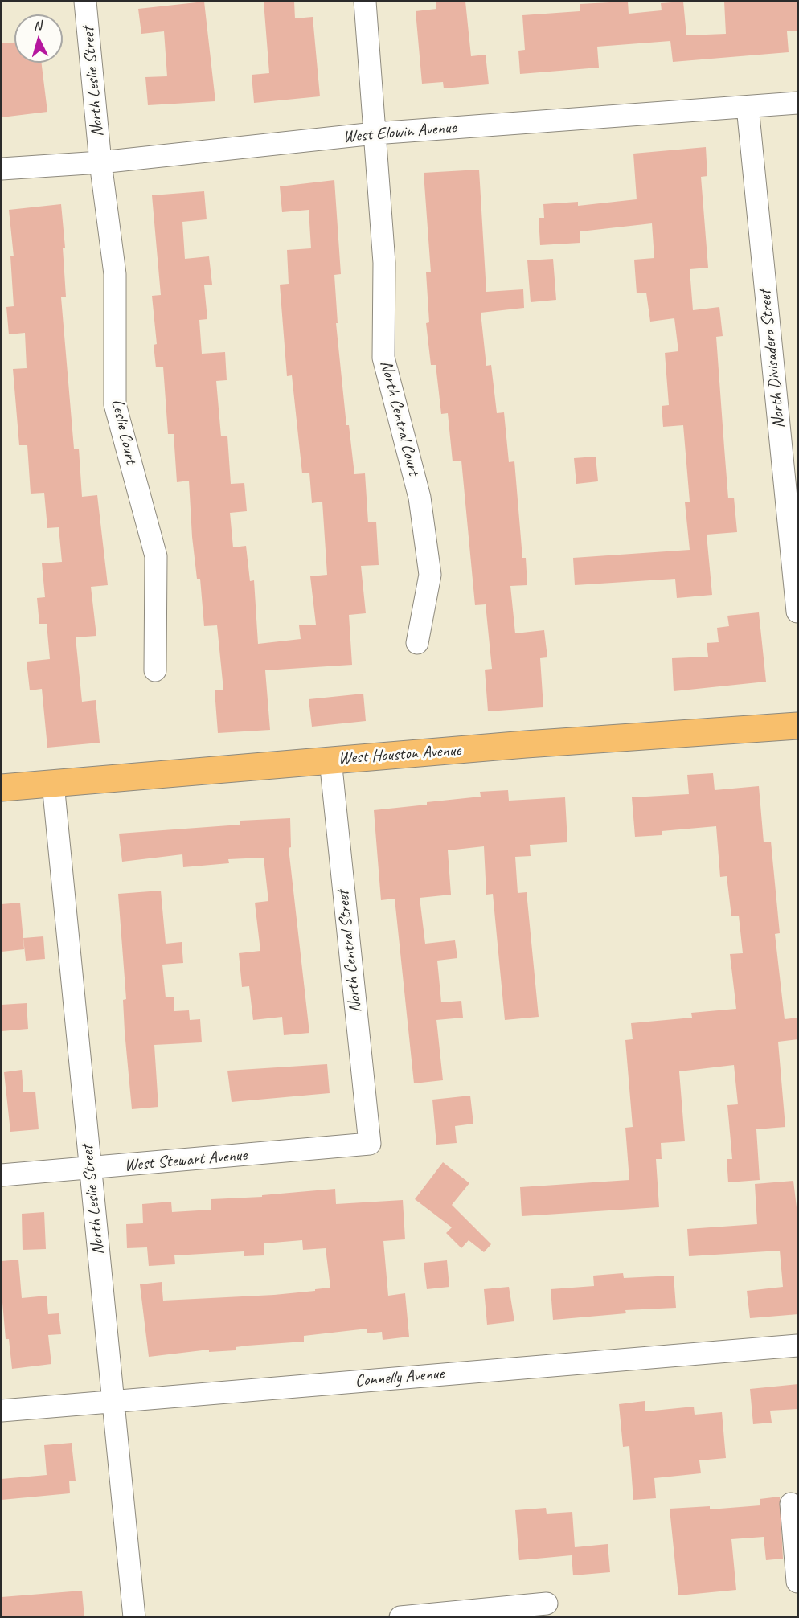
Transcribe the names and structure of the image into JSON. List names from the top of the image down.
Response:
{
  "streets": {
    "main road": ["West Houston Avenue"],
    "street": [
      "North Leslie Street",
      "West Elowin Avenue",
      "North Divisadero Street",
      "North Central Court",
      "Leslie Court",
      "North Central Street",
      "West Stewart Avenue",
      "Connelly Avenue"
    ]
  },
  "crossings": [
    ["North Leslie Street", "West Elowin Avenue"],
    ["North Leslie Street", "Leslie Court"],
    ["North Leslie Street", "West Houston Avenue"],
    ["North Leslie Street", "West Stewart Avenue"],
    ["North Leslie Street", "Connelly Avenue"],
    ["West Elowin Avenue", "North Divisadero Street"],
    ["West Elowin Avenue", "North Central Court"],
    ["West Elowin Avenue", "Leslie Court"],
    ["West Houston Avenue", "North Central Street"],
    ["North Central Street", "West Stewart Avenue"]
  ],
  "north": "top"
}
